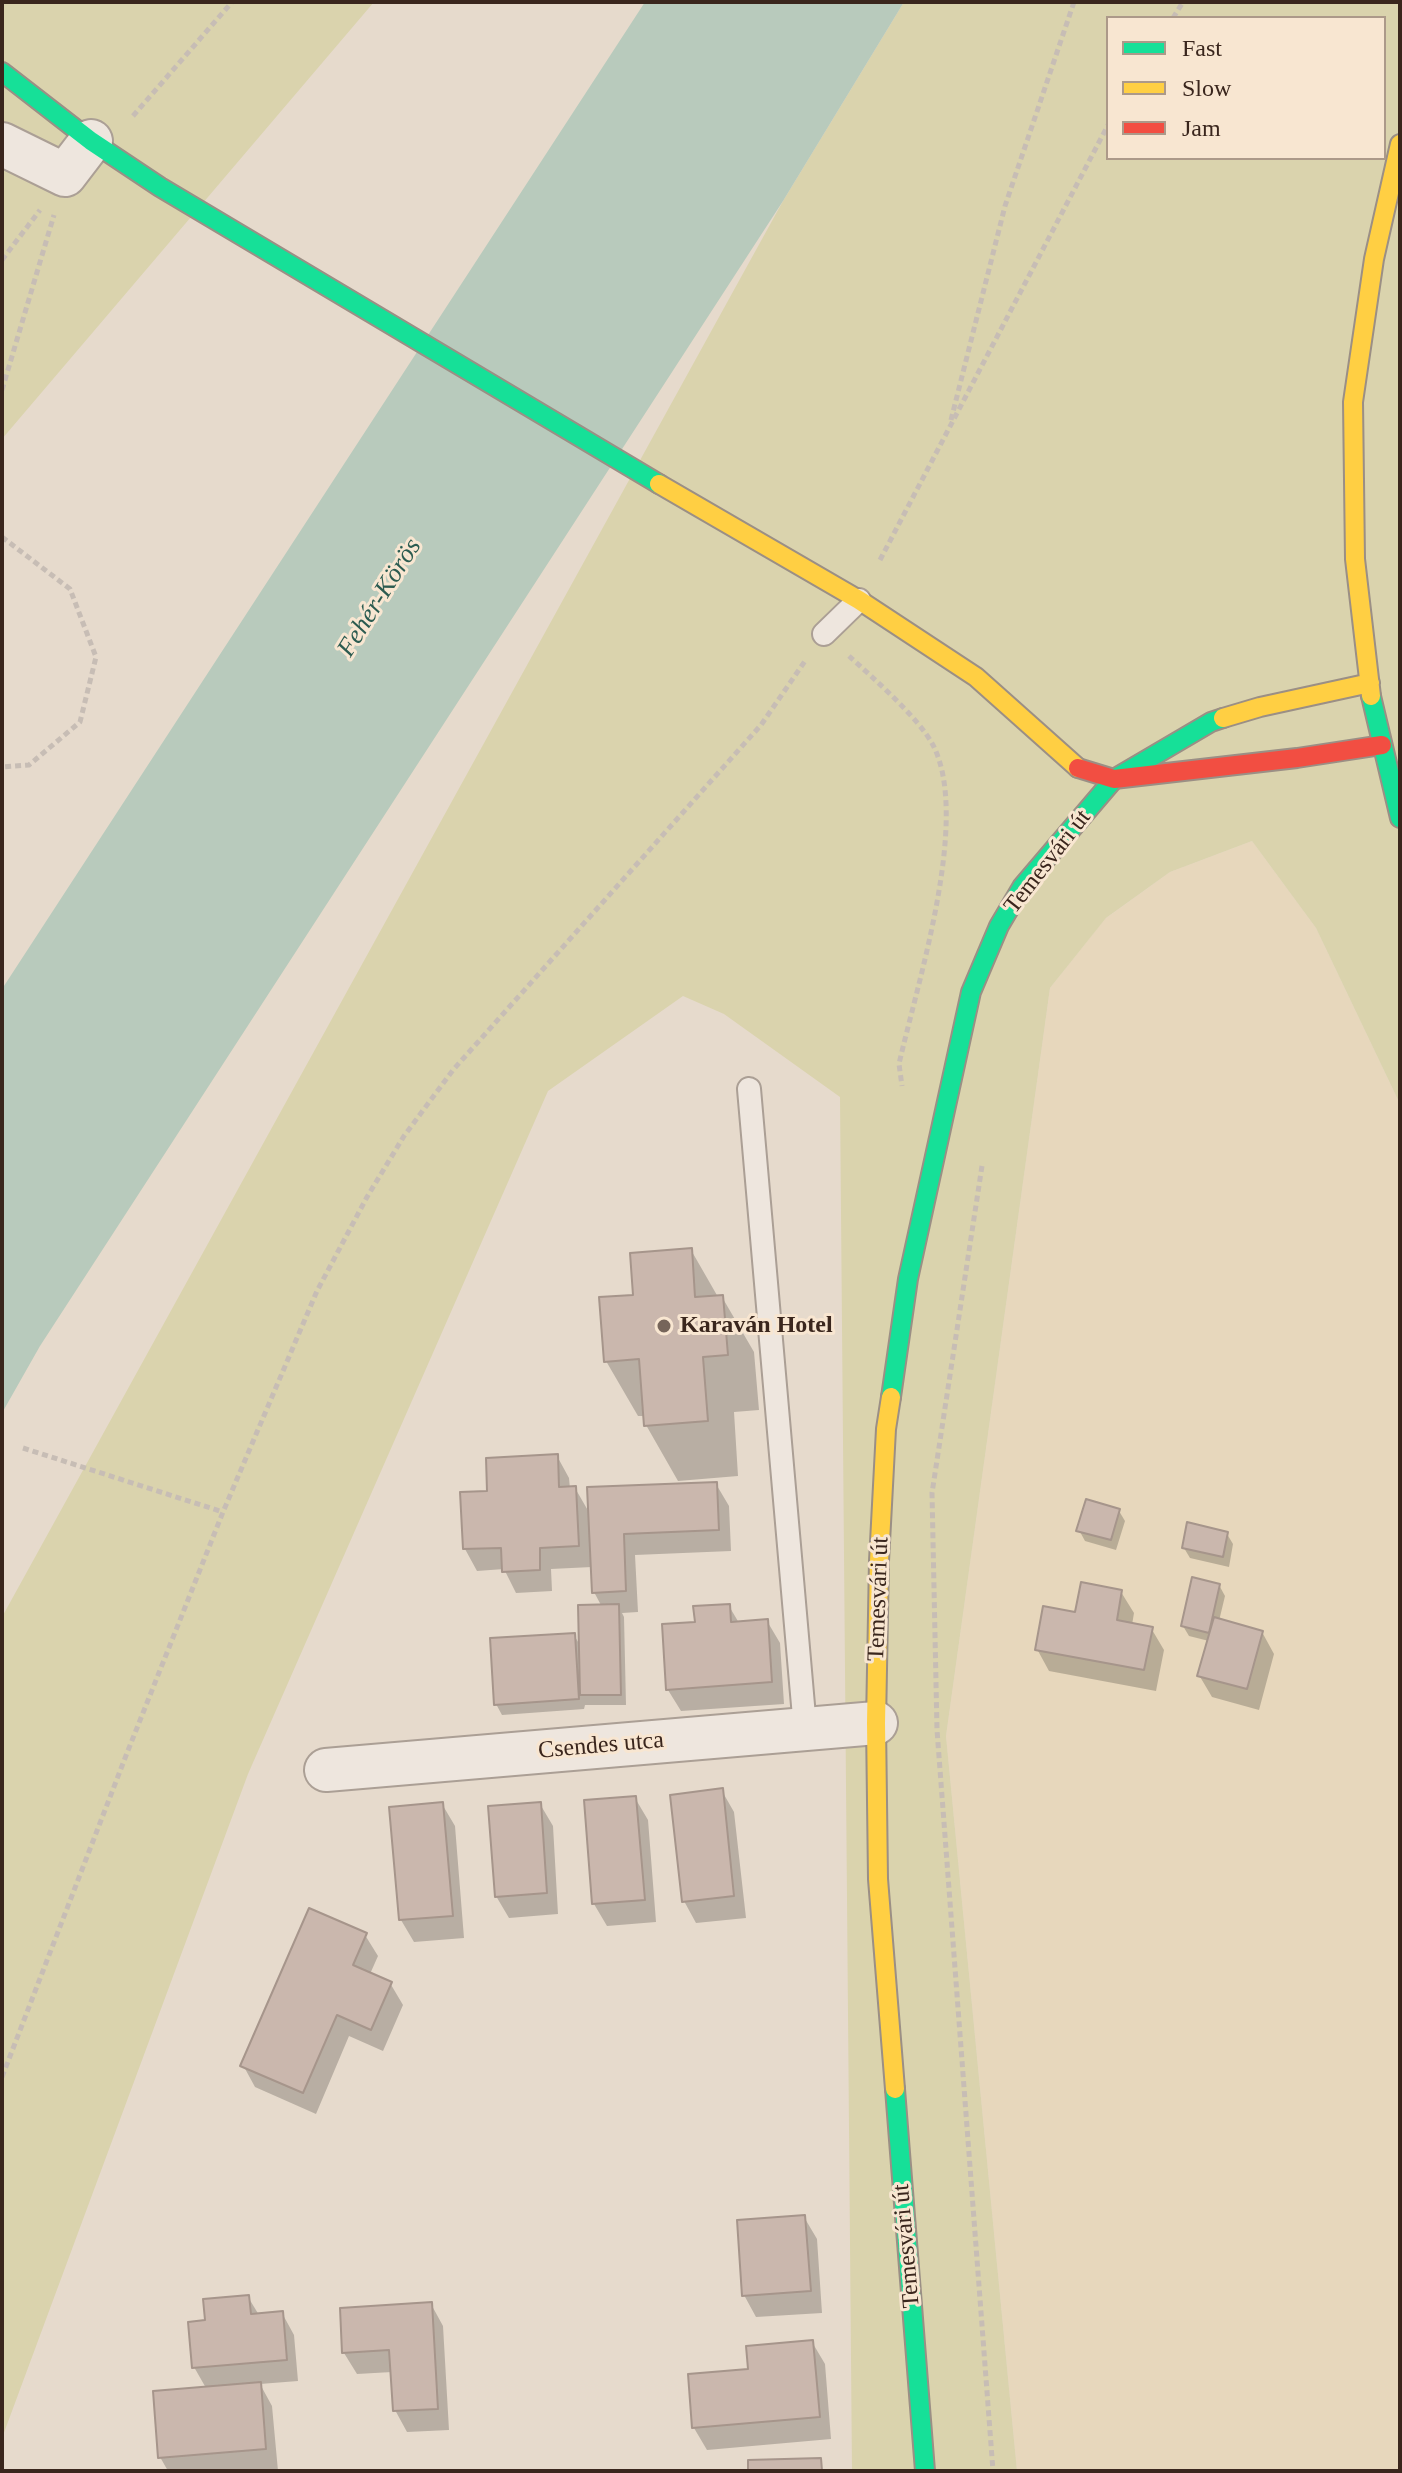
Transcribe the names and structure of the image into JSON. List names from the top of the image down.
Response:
{
  "streets": {
    "street": ["Temesvári út", "Csendes utca"]
  },
  "crossings": [
    ["Temesvári út", "Csendes utca"]
  ],
  "water": ["Fehér-Körös"],
  "places": ["Karaván Hotel"],
  "legend": ["Fast", "Slow", "Jam"]
}
